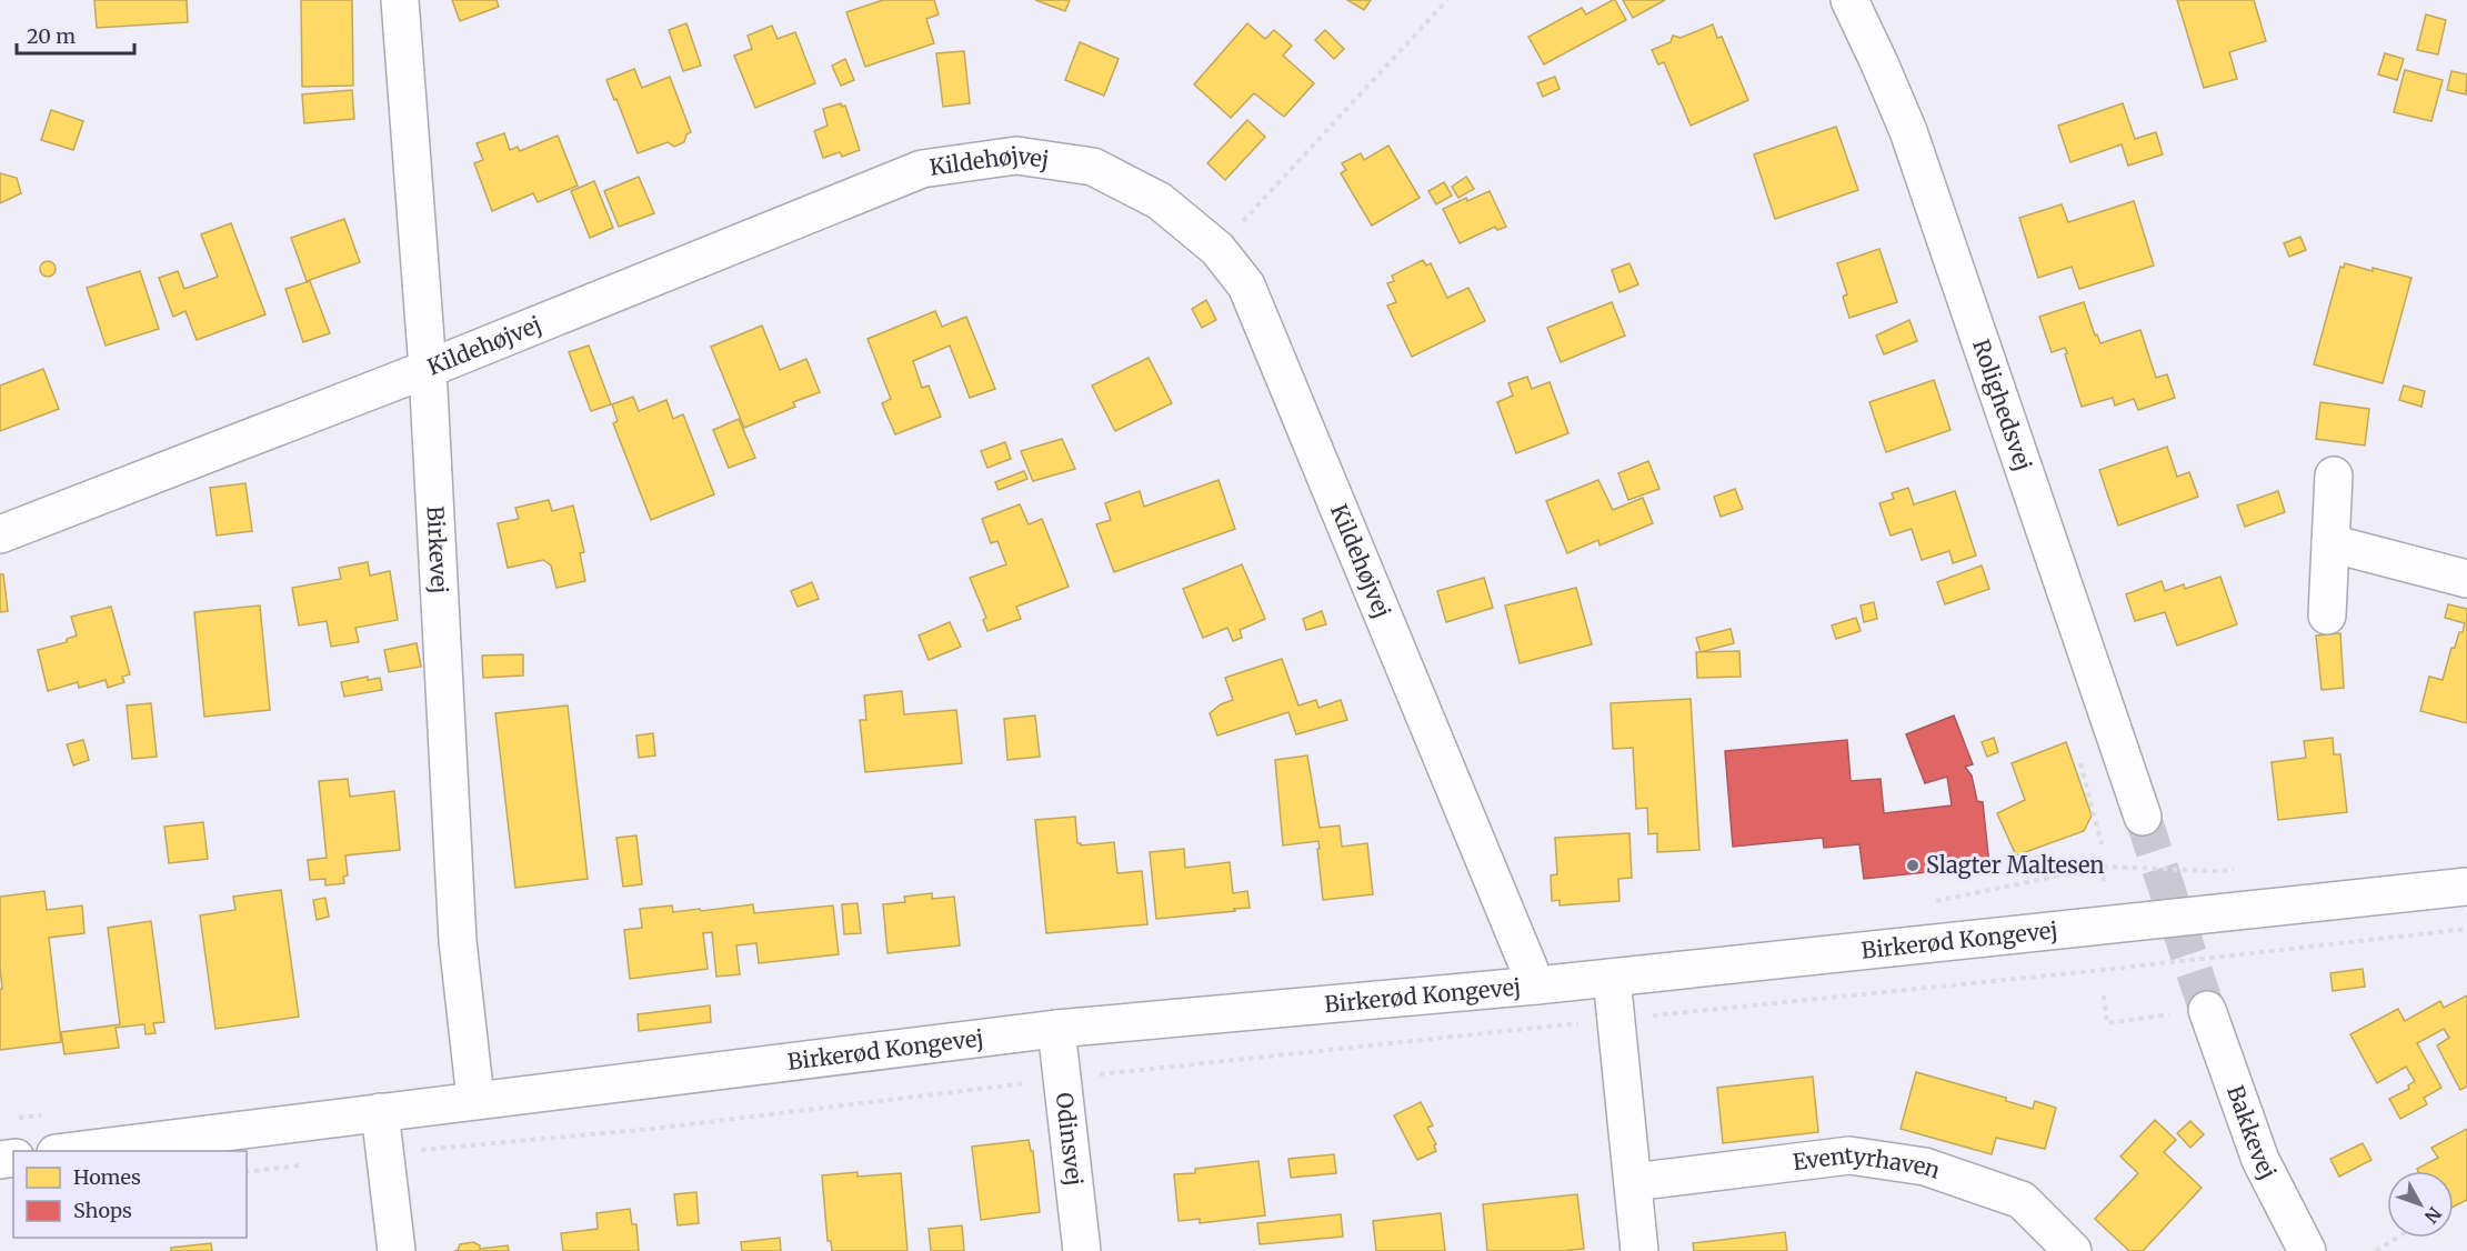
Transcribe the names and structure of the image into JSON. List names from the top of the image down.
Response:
{
  "streets": {
    "street": [
      "Kildehøjvej",
      "Rolighedsvej",
      "Birkevej",
      "Birkerød Kongevej",
      "Bakkevej",
      "Odinsvej",
      "Eventyrhaven"
    ]
  },
  "crossings": [
    ["Kildehøjvej", "Birkevej"],
    ["Kildehøjvej", "Birkerød Kongevej"],
    ["Birkevej", "Birkerød Kongevej"],
    ["Birkerød Kongevej", "Odinsvej"]
  ],
  "places": ["Slagter Maltesen"],
  "legend": ["Homes", "Shops"],
  "scale_bar": "20 m",
  "north": "bottom right"
}
